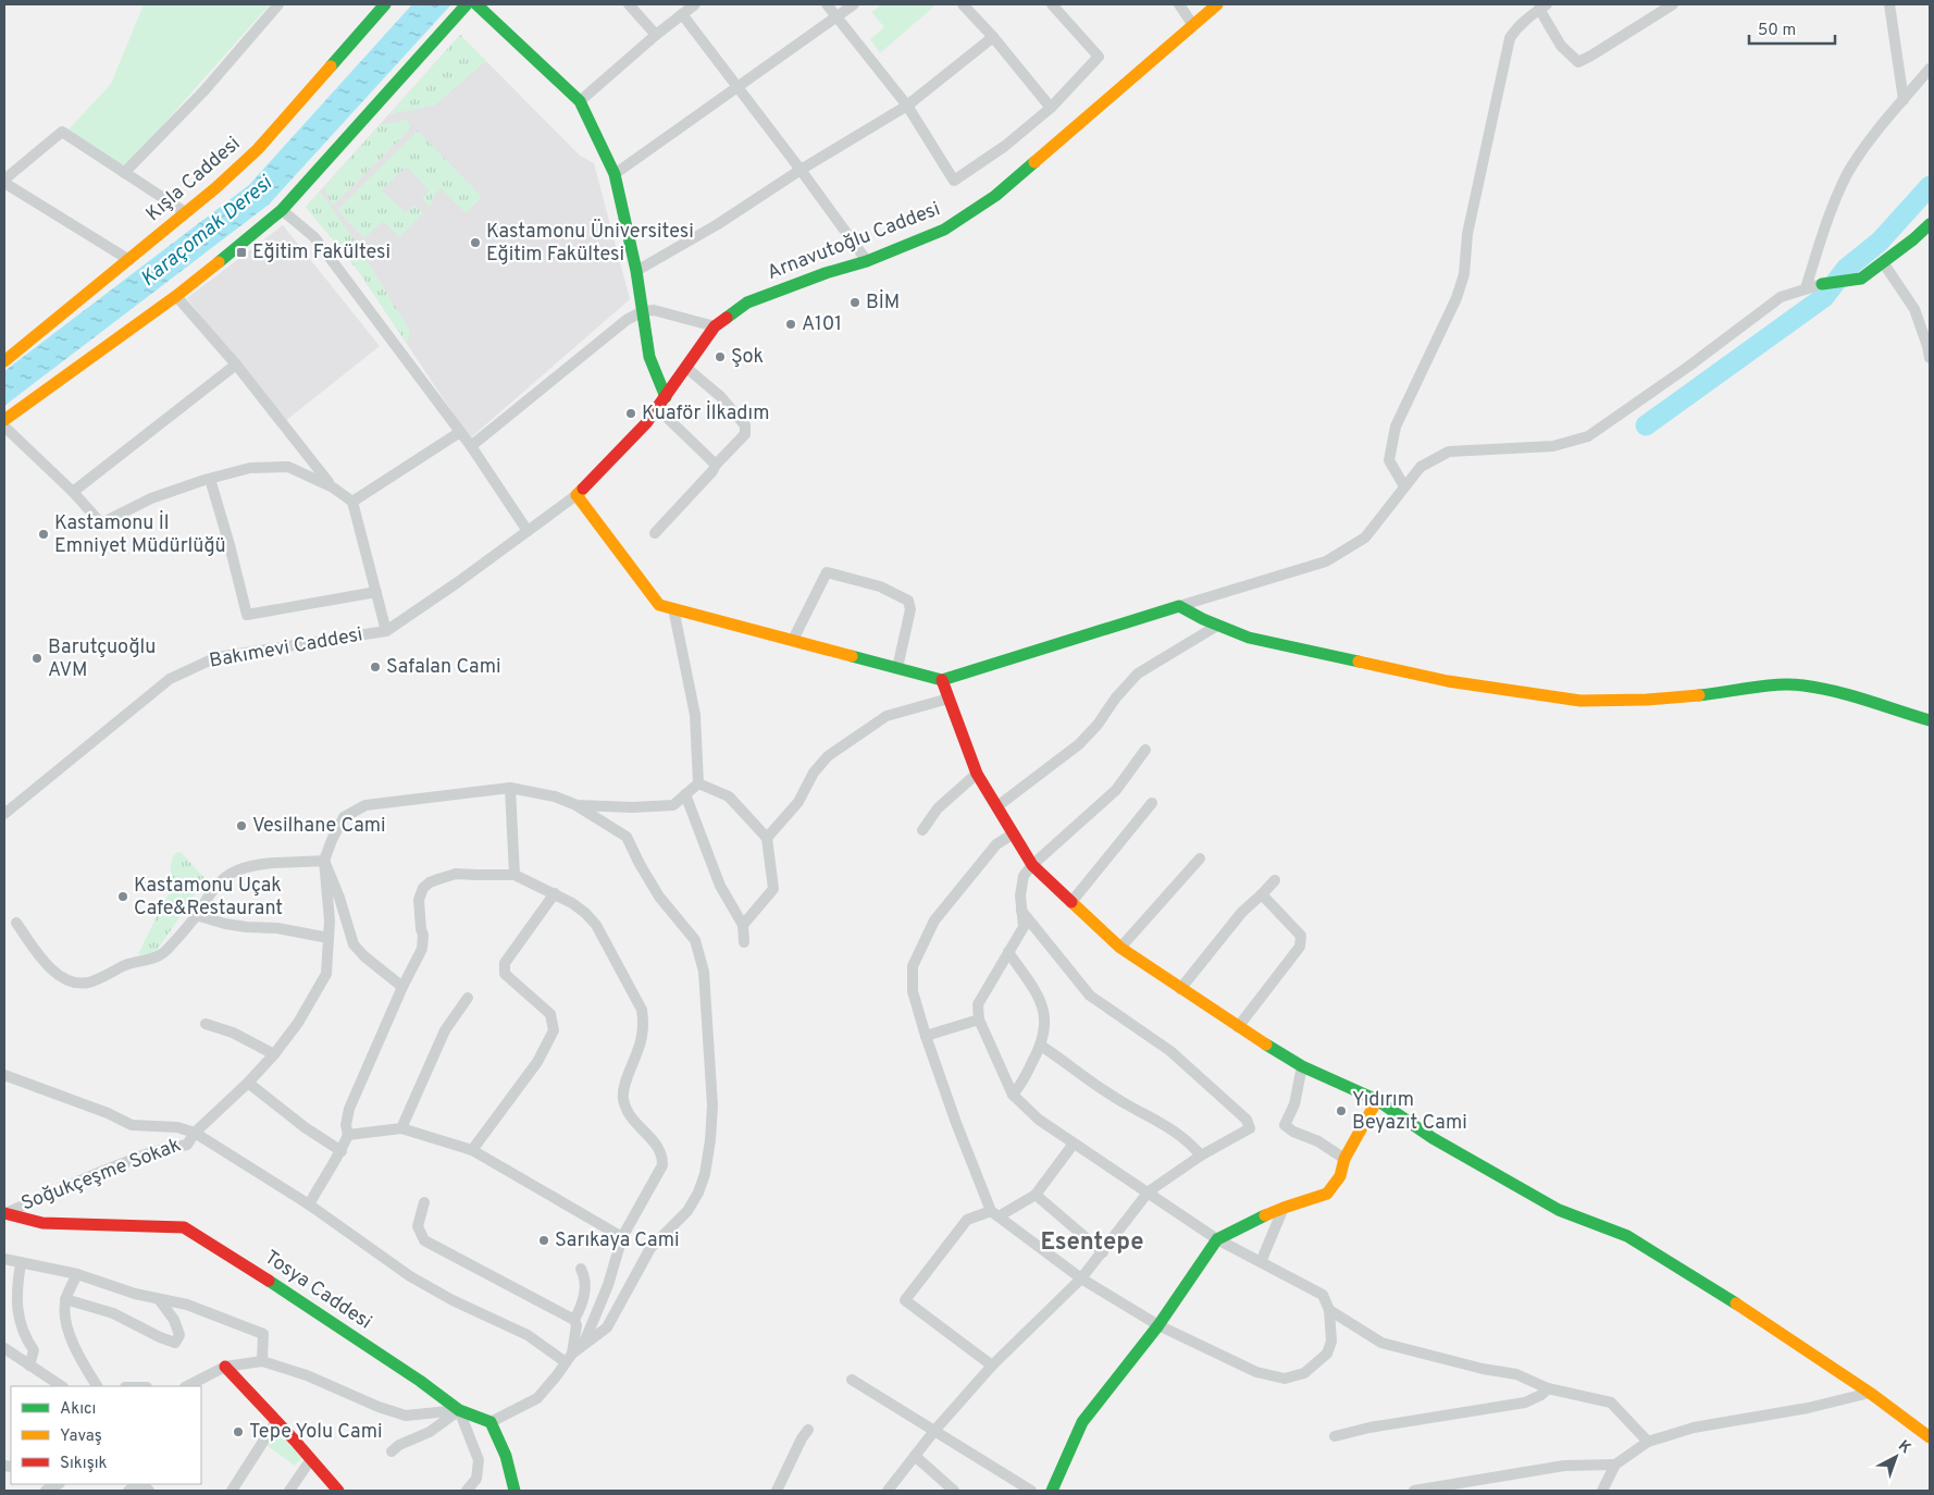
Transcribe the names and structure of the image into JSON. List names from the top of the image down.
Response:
{
  "streets": {
    "street": [
      "Kışla Caddesi",
      "Arnavutoğlu Caddesi",
      "Bakımevi Caddesi",
      "Soğukçeşme Sokak",
      "Tosya Caddesi"
    ]
  },
  "crossings": [
    ["Arnavutoğlu Caddesi", "Bakımevi Caddesi"],
    ["Soğukçeşme Sokak", "Tosya Caddesi"]
  ],
  "districts": ["Esentepe"],
  "water": ["Karaçomak Deresi"],
  "places": {
    "other": [
      "Kastamonu Üniversitesi Eğitim Fakültesi",
      "BİM",
      "A101",
      "Şok",
      "Kuaför İlkadım",
      "Kastamonu İl Emniyet Müdürlüğü",
      "Barutçuoğlu AVM",
      "Safalan Cami",
      "Vesilhane Cami",
      "Kastamonu Uçak Cafe&Restaurant",
      "Yıdırım Beyazıt Cami",
      "Sarıkaya Cami",
      "Tepe Yolu Cami"
    ],
    "transit": ["Eğitim Fakültesi"]
  },
  "legend": ["Akıcı", "Yavaş", "Sıkışık"],
  "scale_bar": "50 m",
  "north": "top right"
}
